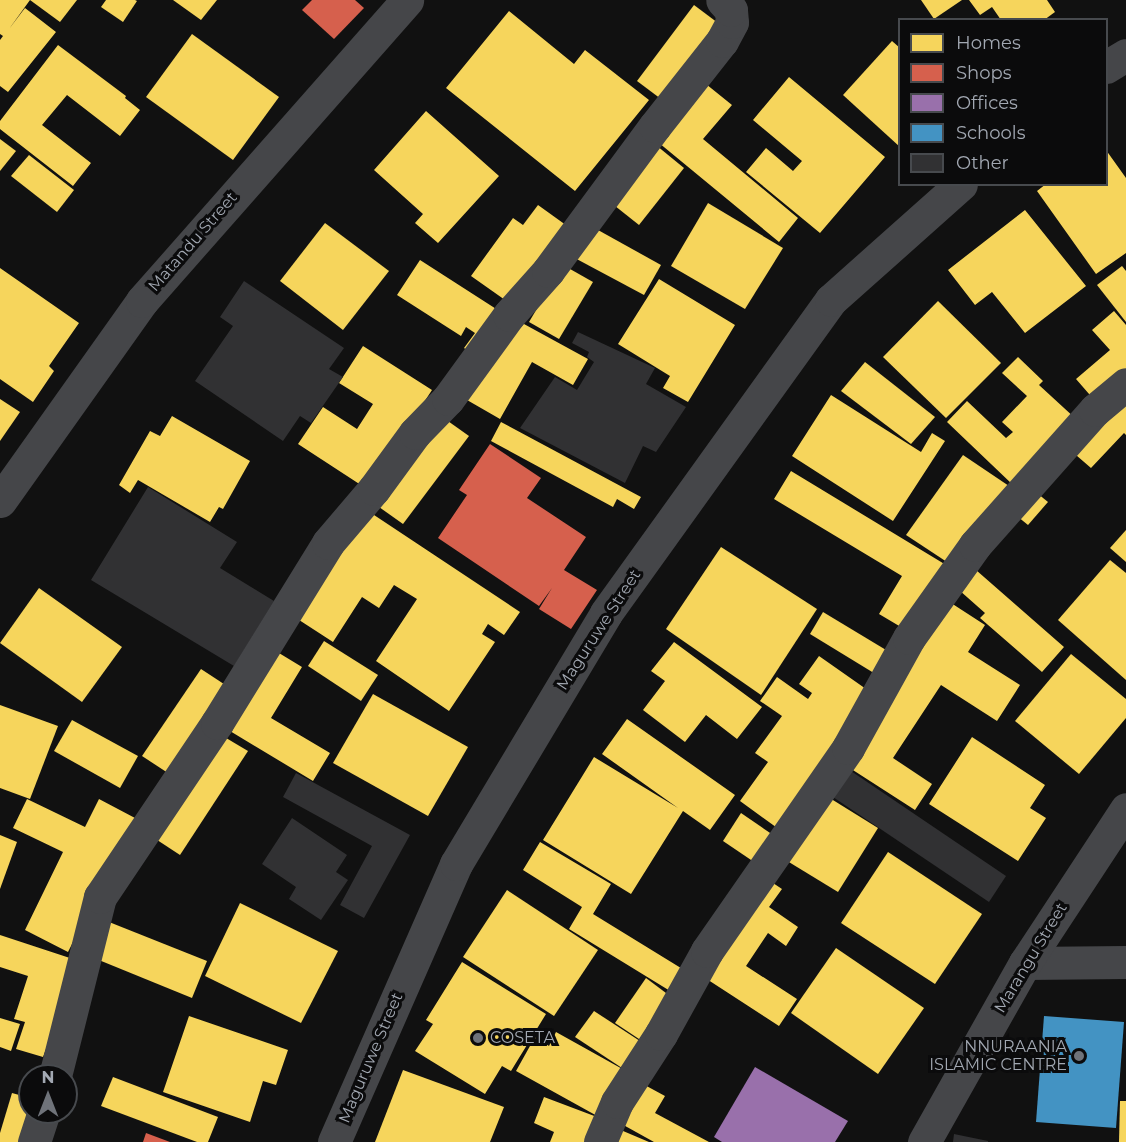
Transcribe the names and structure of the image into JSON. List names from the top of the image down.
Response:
{
  "streets": {
    "street": ["Matandu Street", "Maguruwe Street", "Marangu Street"]
  },
  "places": ["COSETA", "NNURAANIA ISLAMIC CENTRE"],
  "legend": [
    "Homes",
    "Shops",
    "Offices",
    "Schools",
    "Other"
  ],
  "north": "top"
}
